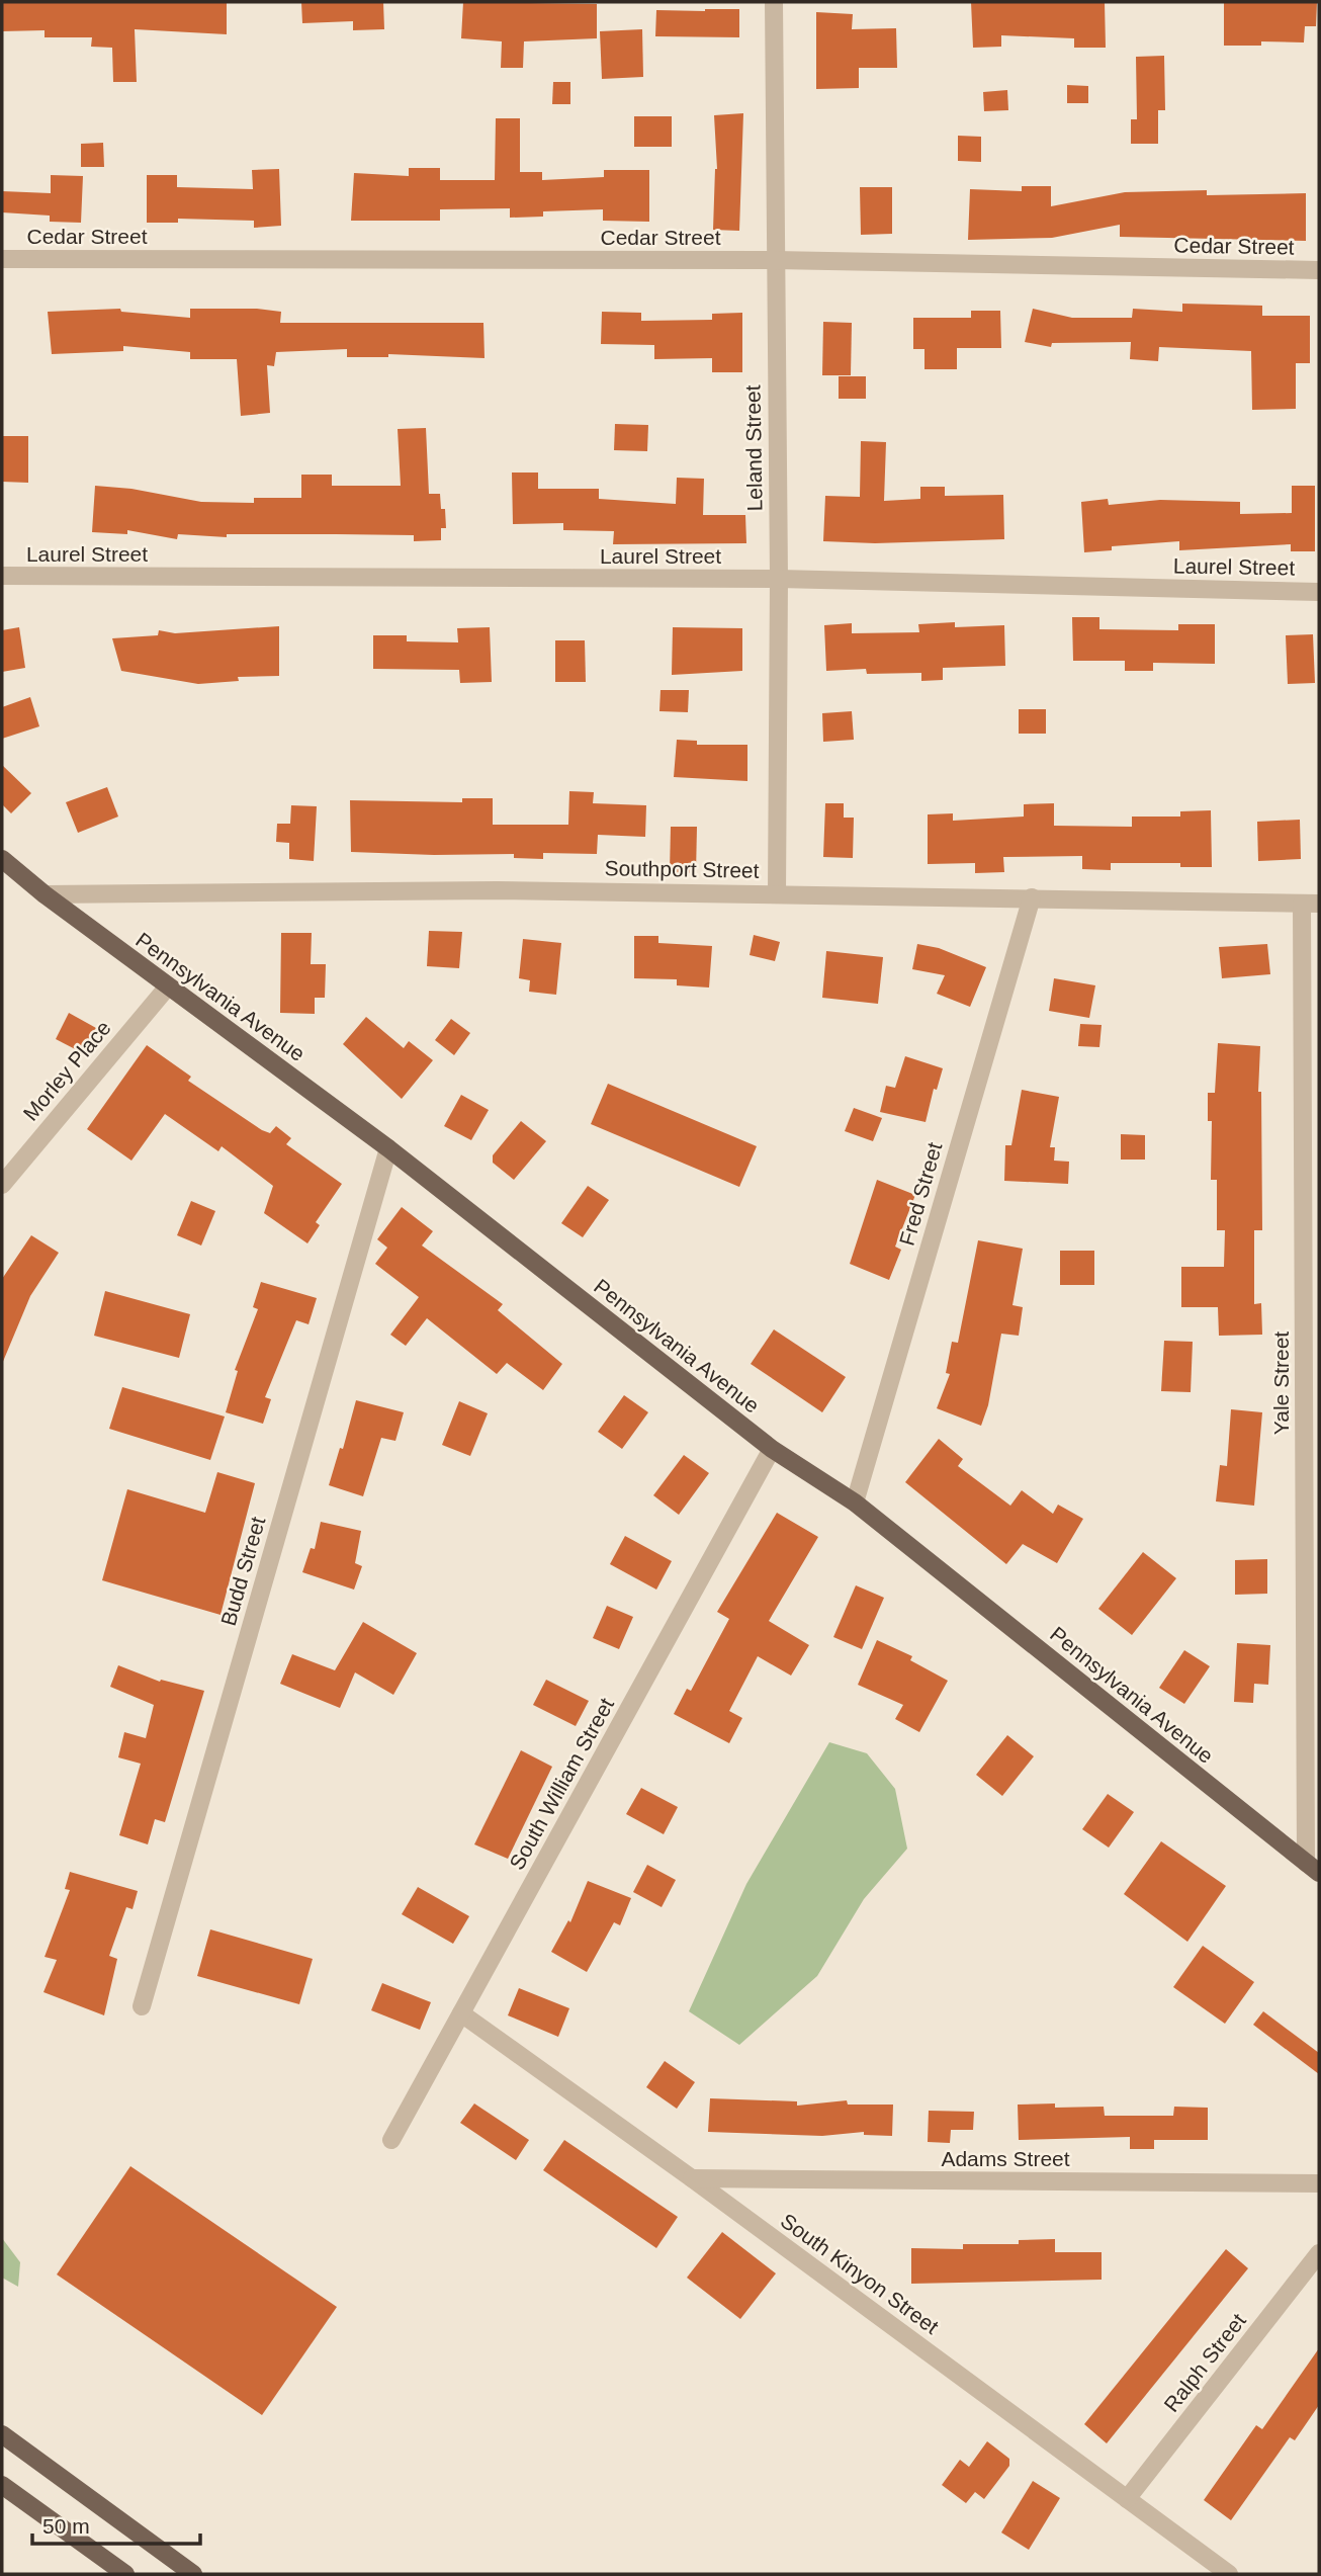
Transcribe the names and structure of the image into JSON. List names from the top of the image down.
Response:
{
  "streets": {
    "main road": ["Pennsylvania Avenue"],
    "street": [
      "Cedar Street",
      "Leland Street",
      "Laurel Street",
      "Southport Street",
      "Morley Place",
      "Fred Street",
      "Yale Street",
      "Budd Street",
      "South William Street",
      "Adams Street",
      "South Kinyon Street",
      "Ralph Street"
    ]
  },
  "crossings": [
    ["Cedar Street", "Leland Street"],
    ["Leland Street", "Laurel Street"],
    ["Leland Street", "Southport Street"],
    ["Southport Street", "Pennsylvania Avenue"],
    ["Southport Street", "Fred Street"],
    ["Southport Street", "Yale Street"],
    ["Pennsylvania Avenue", "Morley Place"],
    ["Pennsylvania Avenue", "Fred Street"],
    ["Pennsylvania Avenue", "Yale Street"],
    ["Pennsylvania Avenue", "Budd Street"],
    ["Pennsylvania Avenue", "South William Street"],
    ["South William Street", "South Kinyon Street"],
    ["Adams Street", "South Kinyon Street"],
    ["South Kinyon Street", "Ralph Street"]
  ],
  "scale_bar": "50 m"
}
